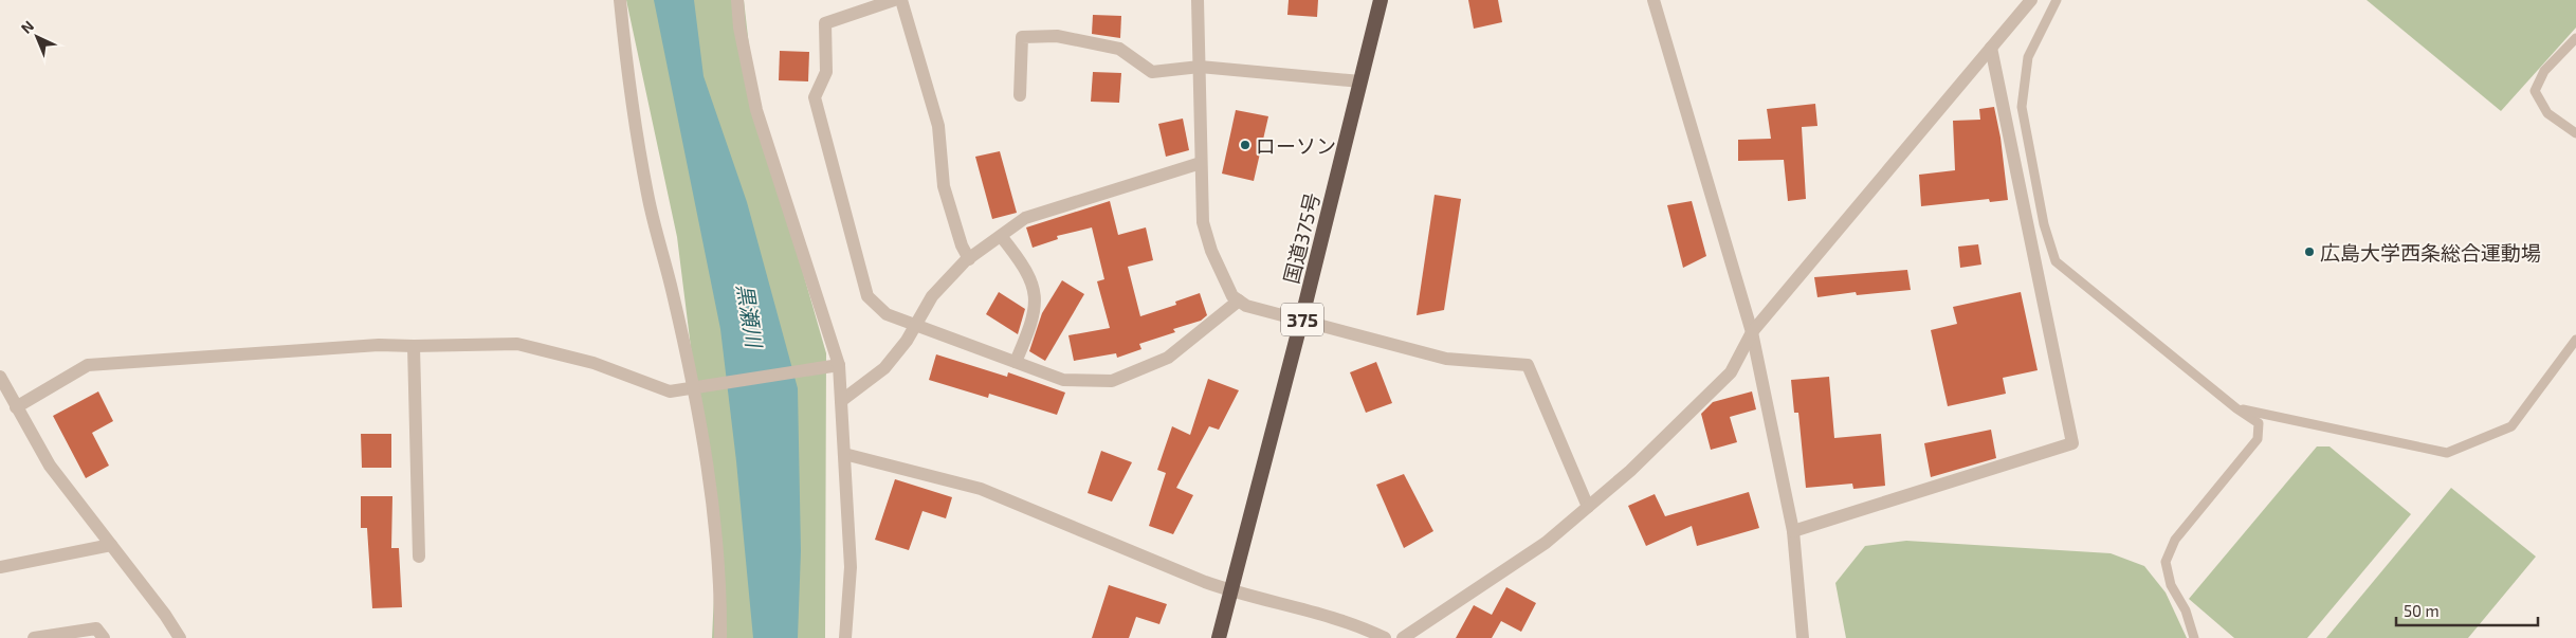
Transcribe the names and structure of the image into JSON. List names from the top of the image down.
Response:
{
  "streets": {
    "highway": ["国道375号", "375"]
  },
  "water": ["黒瀬川"],
  "places": ["ローソン", "広島大学西条総合運動場"],
  "scale_bar": "50 m",
  "north": "top left"
}
